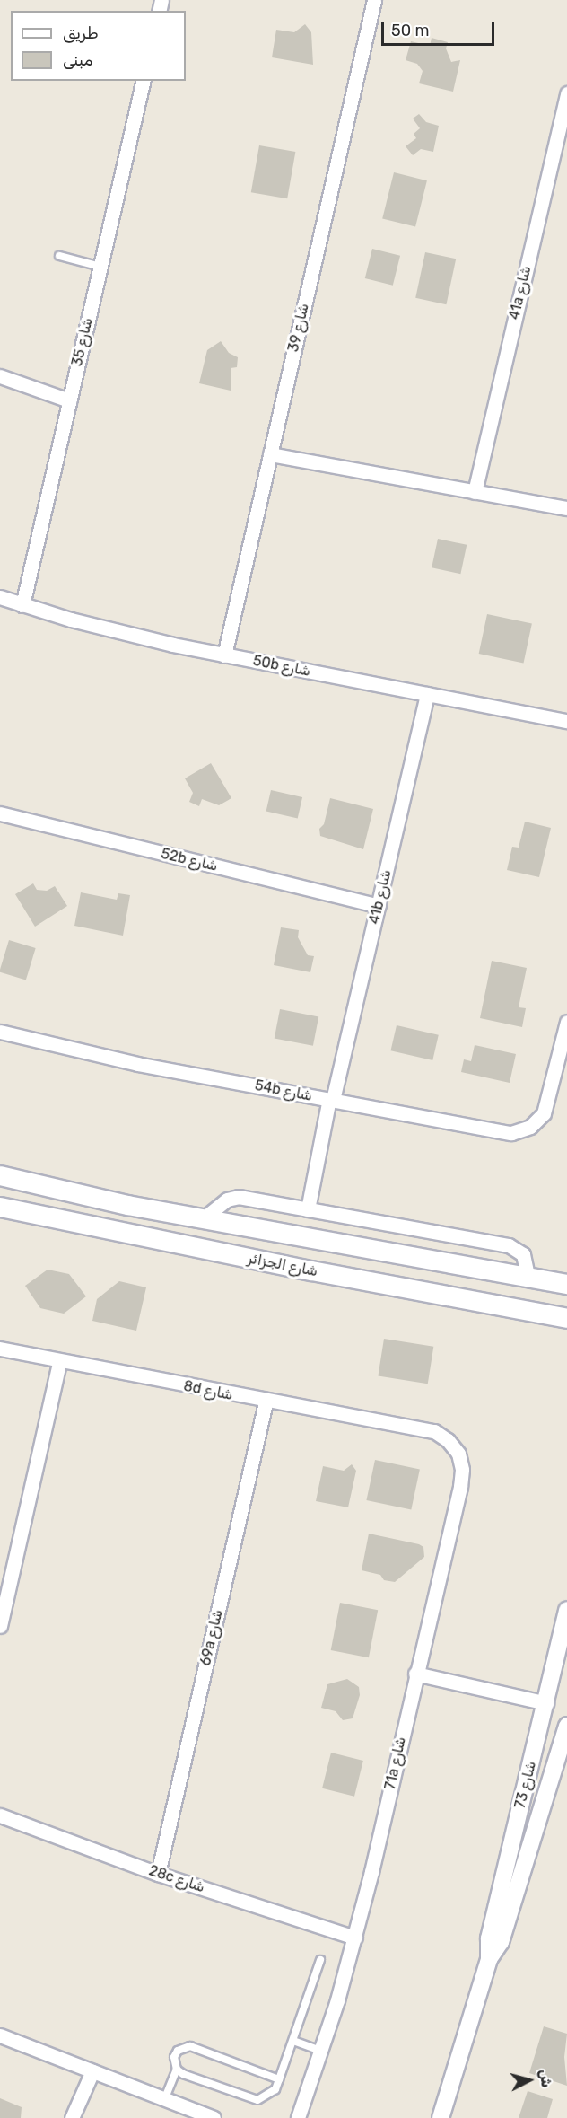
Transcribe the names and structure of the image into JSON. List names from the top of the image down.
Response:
{
  "streets": {
    "main road": ["شارع الجزائر"],
    "street": [
      "41a شارع",
      "شارع 39",
      "شارع 35",
      "50b شارع",
      "52b شارع",
      "41b شارع",
      "54b شارع",
      "8d شارع",
      "69a شارع",
      "71a شارع",
      "شارع 73",
      "28c شارع"
    ]
  },
  "crossings": [
    ["شارع 39", "50b شارع"],
    ["شارع 35", "50b شارع"],
    ["50b شارع", "41b شارع"],
    ["52b شارع", "41b شارع"],
    ["41b شارع", "54b شارع"],
    ["8d شارع", "69a شارع"],
    ["8d شارع", "71a شارع"],
    ["69a شارع", "28c شارع"],
    ["71a شارع", "28c شارع"]
  ],
  "legend": ["طريق", "مبنى"],
  "scale_bar": "50 m",
  "north": "right"
}
